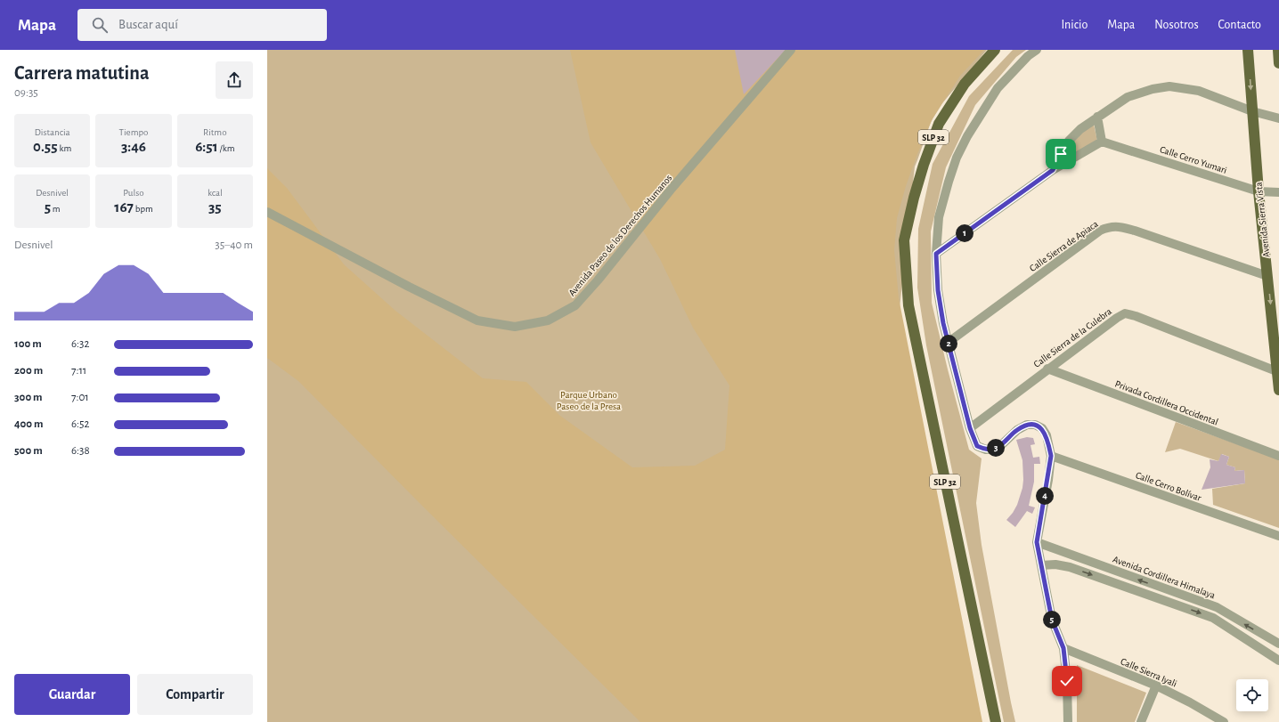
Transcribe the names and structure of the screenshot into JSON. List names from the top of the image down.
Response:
{
  "streets": {
    "main road": ["SLP 32", "Avenida Sierra Vista"],
    "street": [
      "Calle Cerro Yumari",
      "Avenida Paseo de los Derechos Humanos",
      "Calle Sierra de Apiaca",
      "Calle Sierra de la Culebra",
      "Privada Cordillera Occidental",
      "Calle Cerro Bolívar",
      "Avenida Cordillera Himalaya",
      "Calle Sierra Iyali"
    ]
  },
  "crossings": [
    ["Calle Cerro Yumari", "Avenida Sierra Vista"],
    ["Avenida Sierra Vista", "Calle Sierra de Apiaca"],
    ["Avenida Sierra Vista", "Calle Sierra de la Culebra"],
    ["Calle Sierra de la Culebra", "Privada Cordillera Occidental"]
  ],
  "one_way": ["Avenida Sierra Vista"],
  "parks": ["Parque Urbano Paseo de la Presa"],
  "page": {
    "header": "Mapa",
    "search": "Buscar aquí",
    "nav": [
      "Inicio",
      "Mapa",
      "Nosotros",
      "Contacto"
    ],
    "heading": ["Carrera matutina", "09:35"],
    "stats": [
      ["Distancia", "0.55 km"],
      ["Tiempo", "3:46"],
      ["Ritmo", "6:51 /km"],
      ["Desnivel", "5 m"],
      ["Pulso", "167 bpm"],
      ["kcal", "35"]
    ],
    "pins": [
      "1",
      "2",
      "3",
      "4",
      "5"
    ],
    "chart": ["Desnivel", "35–40 m"],
    "list": [
      {
        "name": "100 m",
        "note": "6:32"
      },
      {
        "name": "200 m",
        "note": "7:11"
      },
      {
        "name": "300 m",
        "note": "7:01"
      },
      {
        "name": "400 m",
        "note": "6:52"
      },
      {
        "name": "500 m",
        "note": "6:38"
      }
    ],
    "buttons": ["Guardar", "Compartir"]
  }
}
